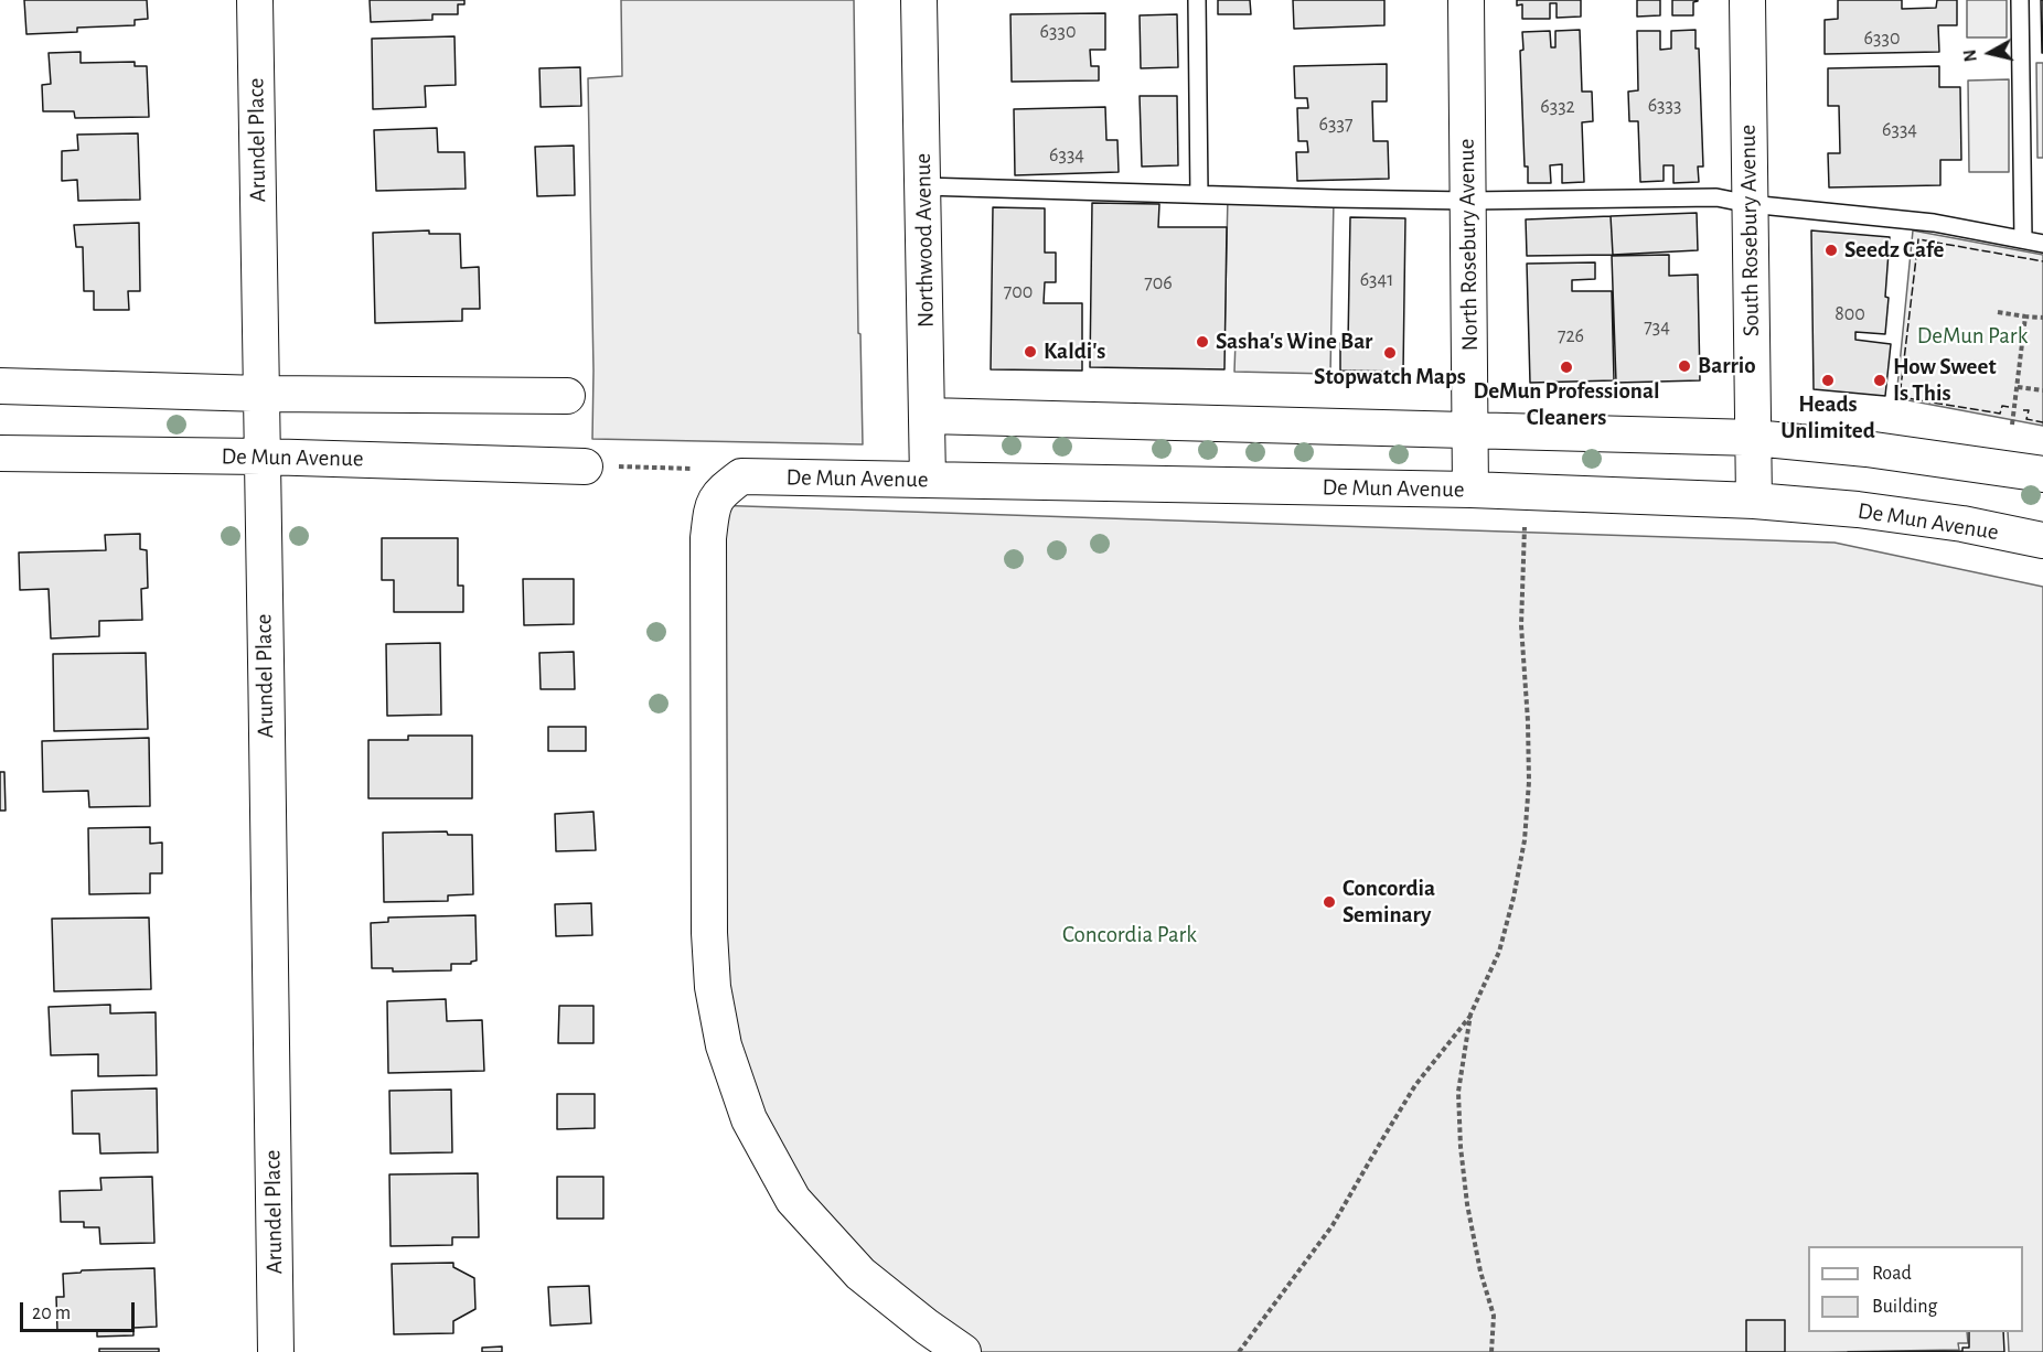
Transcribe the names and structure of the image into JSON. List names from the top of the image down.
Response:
{
  "streets": {
    "street": [
      "Arundel Place",
      "South Rosebury Avenue",
      "Northwood Avenue",
      "North Rosebury Avenue",
      "De Mun Avenue"
    ]
  },
  "crossings": [
    ["Arundel Place", "De Mun Avenue"],
    ["South Rosebury Avenue", "De Mun Avenue"],
    ["Northwood Avenue", "De Mun Avenue"],
    ["North Rosebury Avenue", "De Mun Avenue"]
  ],
  "parks": ["DeMun Park", "Concordia Park"],
  "places": [
    "Seedz Cafe",
    "Sasha's Wine Bar",
    "Kaldi's",
    "Stopwatch Maps",
    "Barrio",
    "DeMun Professional Cleaners",
    "Heads Unlimited",
    "How Sweet Is This",
    "Concordia Seminary"
  ],
  "house_numbers": [
    "6330",
    "6330",
    "6333",
    "6332",
    "6337",
    "6334",
    "6334",
    "6341",
    "706",
    "700",
    "800",
    "734",
    "726"
  ],
  "legend": ["Road", "Building"],
  "scale_bar": "20 m",
  "north": "left"
}
